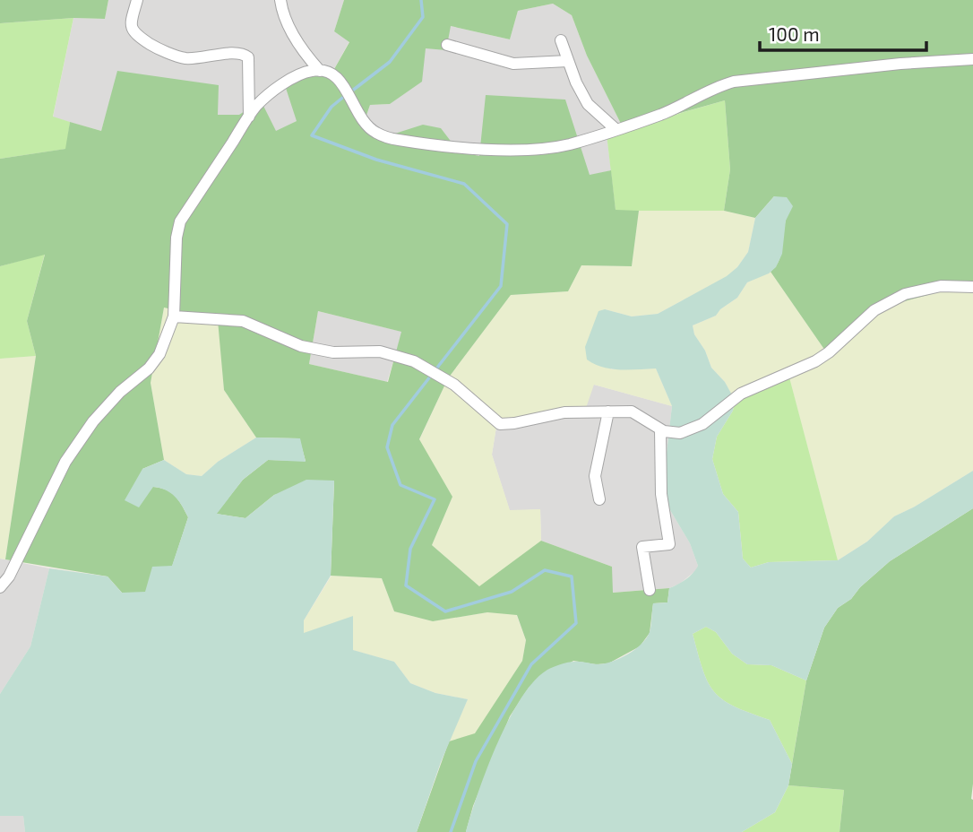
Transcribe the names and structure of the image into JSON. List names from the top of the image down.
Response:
{
  "scale_bar": "100 m"
}
